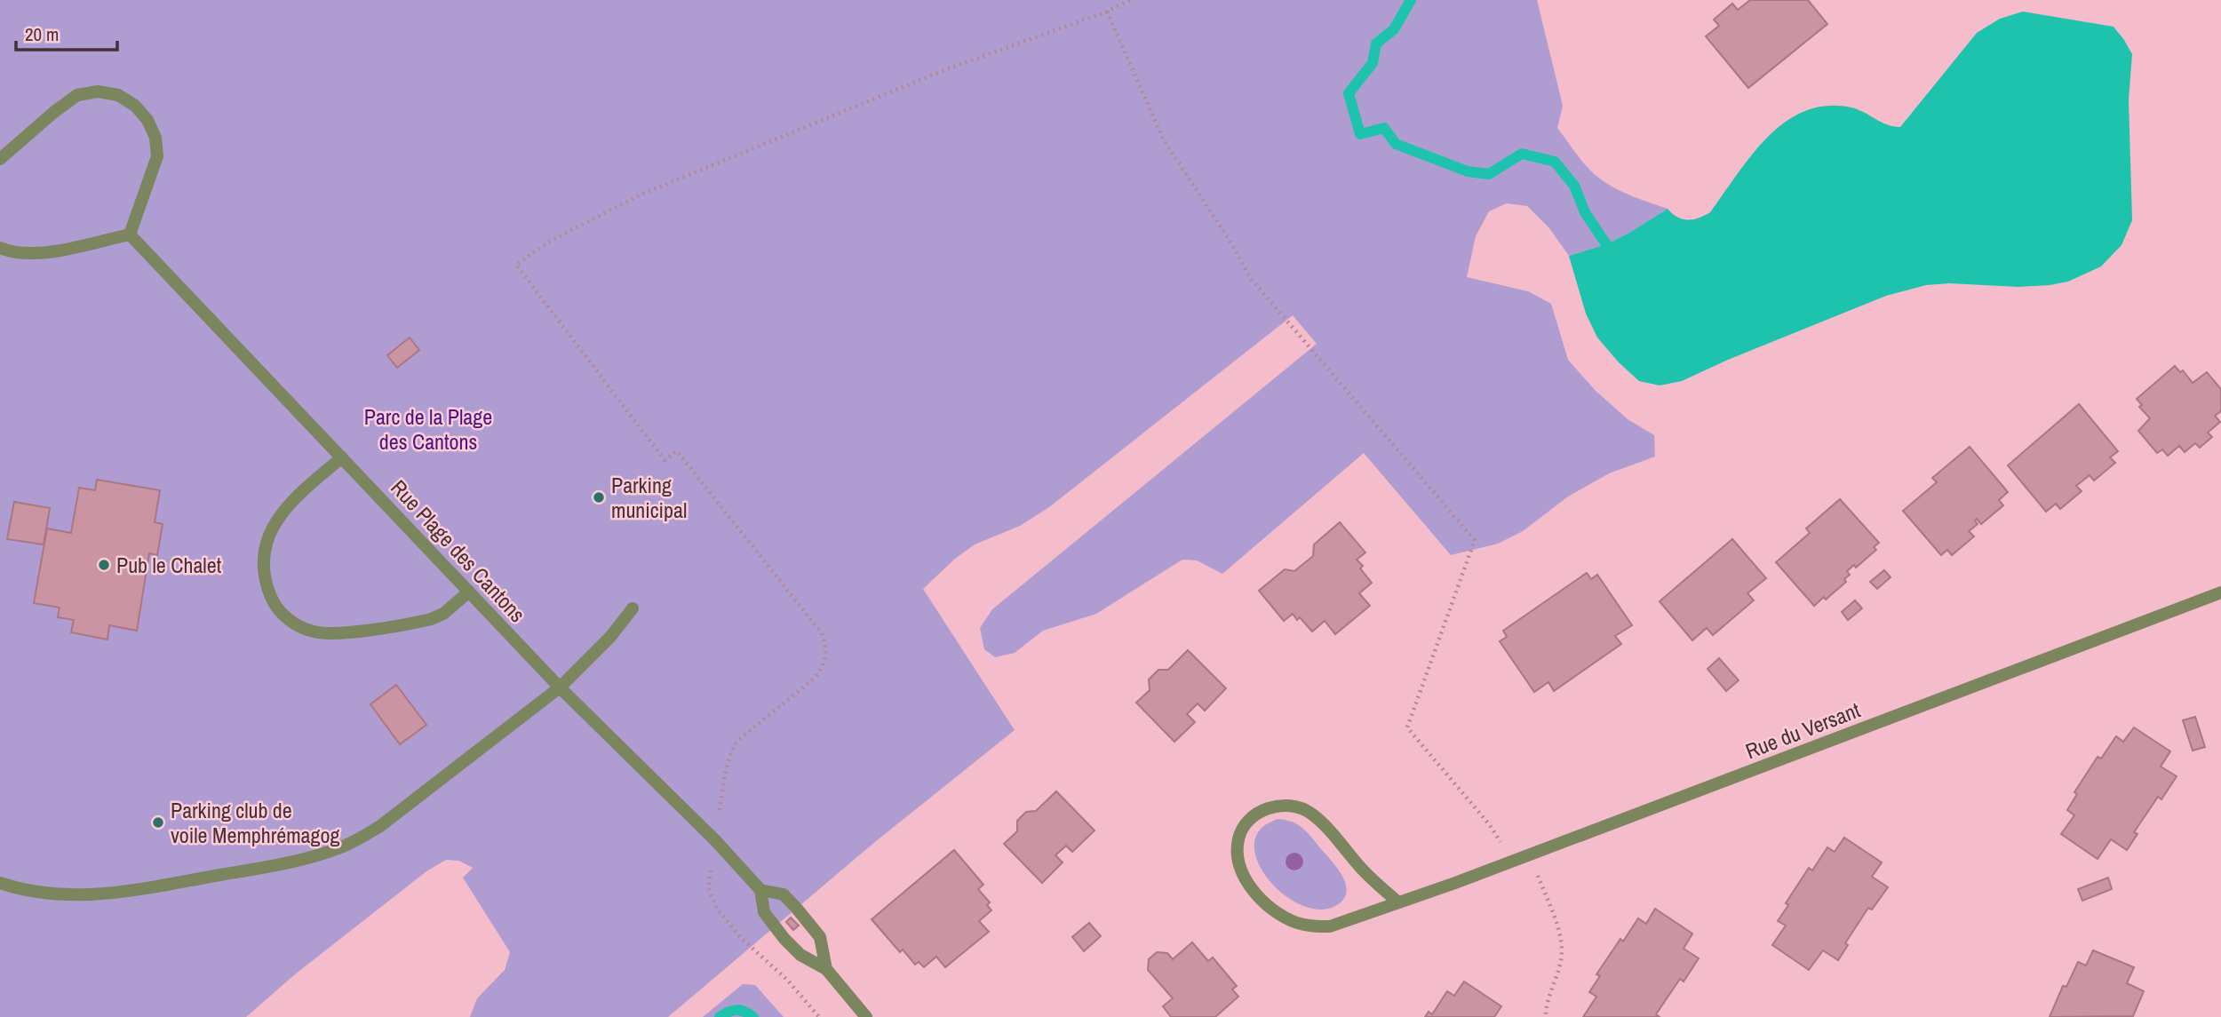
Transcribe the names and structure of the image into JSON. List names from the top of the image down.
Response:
{
  "streets": {
    "street": ["Rue Plage des Cantons", "Rue du Versant"]
  },
  "parks": ["Parc de la Plage des Cantons"],
  "places": ["Parking municipal", "Pub le Chalet", "Parking club de voile Memphrémagog"],
  "scale_bar": "20 m"
}
